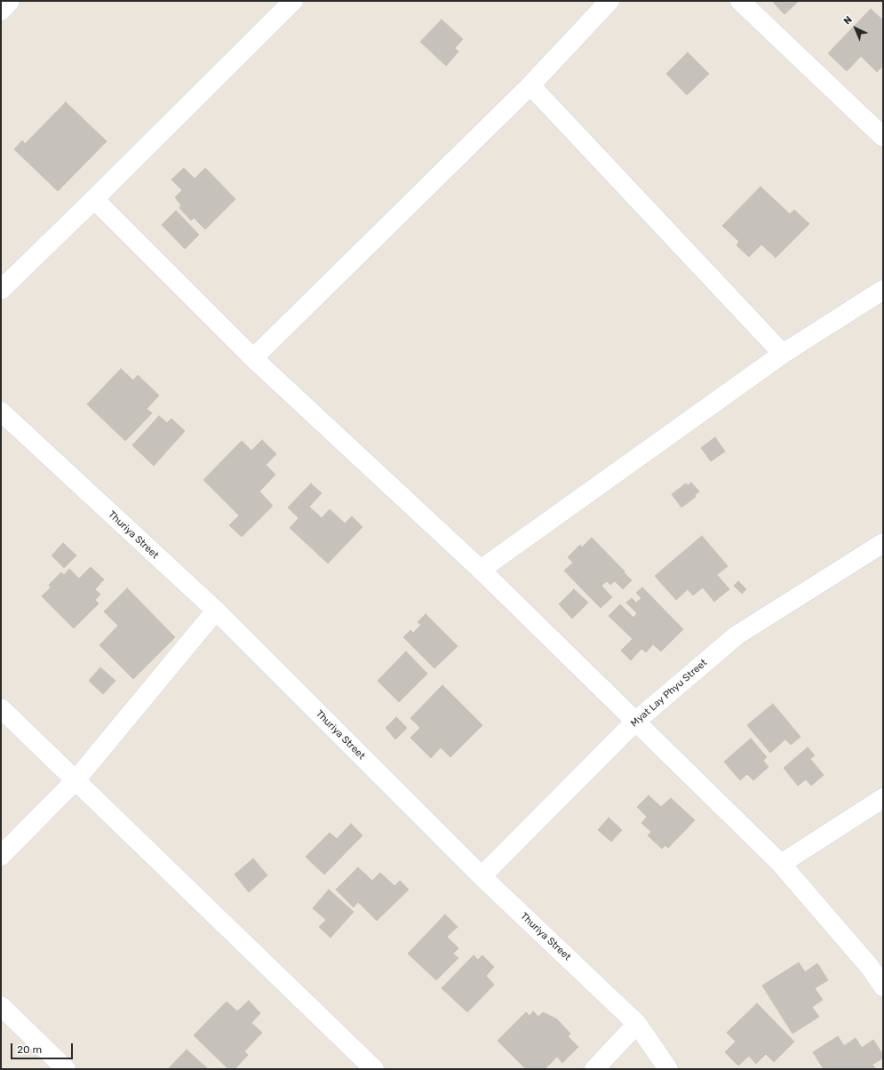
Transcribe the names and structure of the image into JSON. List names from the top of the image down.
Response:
{
  "streets": {
    "street": ["Thuriya Street", "Myat Lay Phyu Street"]
  },
  "crossings": [
    ["Thuriya Street", "Myat Lay Phyu Street"]
  ],
  "scale_bar": "20 m",
  "north": "top left"
}
